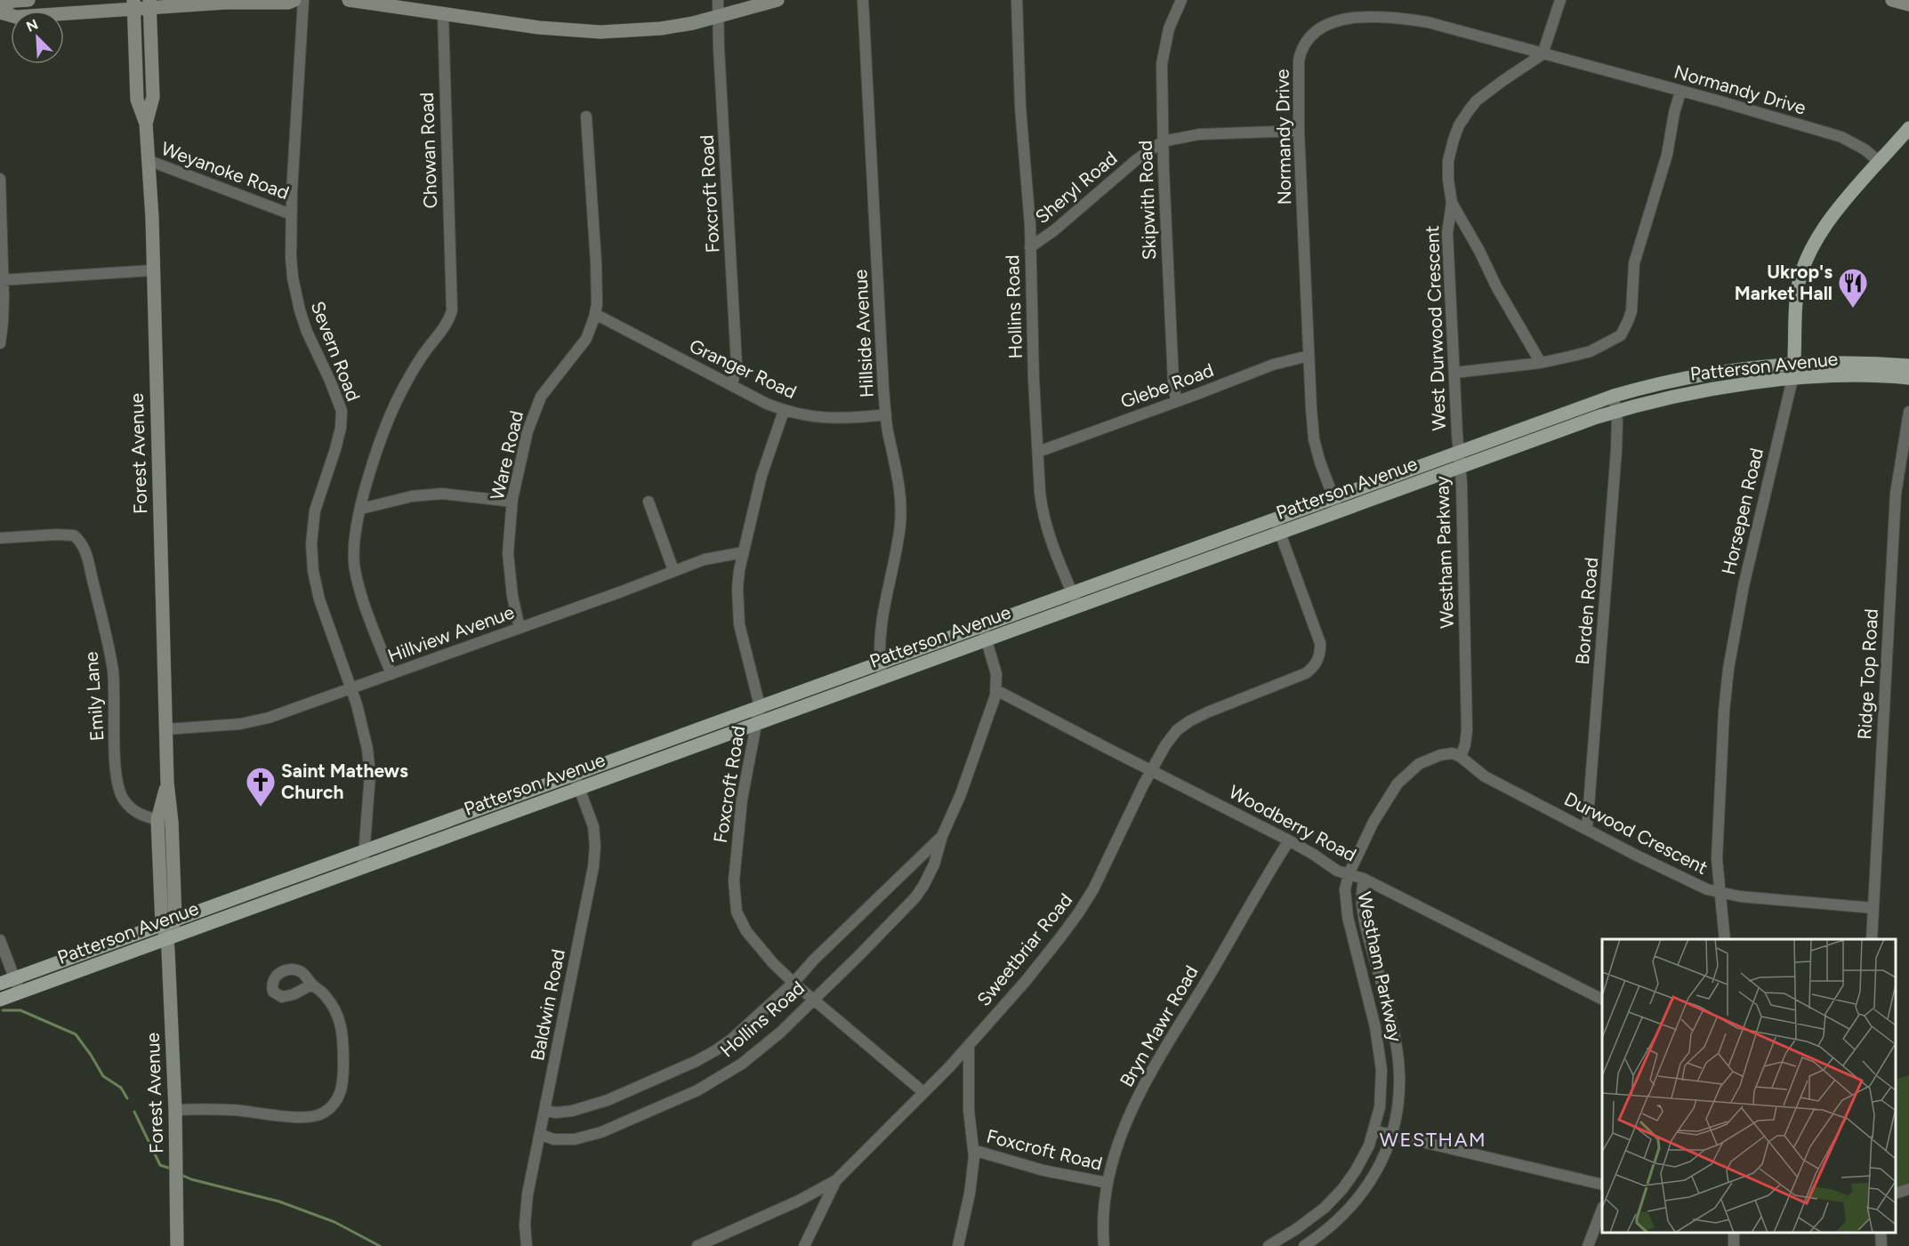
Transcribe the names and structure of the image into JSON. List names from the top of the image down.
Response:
{
  "streets": {
    "main road": ["Patterson Avenue", "Forest Avenue", "Horsepen Road"],
    "street": [
      "Normandy Drive",
      "Chowan Road",
      "Weyanoke Road",
      "Sheryl Road",
      "Foxcroft Road",
      "Skipwith Road",
      "Hollins Road",
      "West Durwood Crescent",
      "Hillside Avenue",
      "Severn Road",
      "Granger Road",
      "Glebe Road",
      "Ware Road",
      "Westham Parkway",
      "Borden Road",
      "Hillview Avenue",
      "Ridge Top Road",
      "Emily Lane",
      "Woodberry Road",
      "Durwood Crescent",
      "Sweetbriar Road",
      "Baldwin Road",
      "Bryn Mawr Road"
    ]
  },
  "crossings": [
    ["Normandy Drive", "Sheryl Road"],
    ["Normandy Drive", "West Durwood Crescent"],
    ["Normandy Drive", "Patterson Avenue"],
    ["Normandy Drive", "Glebe Road"],
    ["Normandy Drive", "Horsepen Road"],
    ["Chowan Road", "Hillview Avenue"],
    ["Weyanoke Road", "Severn Road"],
    ["Weyanoke Road", "Forest Avenue"],
    ["Sheryl Road", "Skipwith Road"],
    ["Sheryl Road", "Hollins Road"],
    ["Foxcroft Road", "Hollins Road"],
    ["Foxcroft Road", "Patterson Avenue"],
    ["Foxcroft Road", "Granger Road"],
    ["Foxcroft Road", "Hillview Avenue"],
    ["Foxcroft Road", "Sweetbriar Road"],
    ["Foxcroft Road", "Bryn Mawr Road"],
    ["Skipwith Road", "Glebe Road"],
    ["Hollins Road", "Patterson Avenue"],
    ["Hollins Road", "Glebe Road"],
    ["Hollins Road", "Woodberry Road"],
    ["Hollins Road", "Baldwin Road"],
    ["West Durwood Crescent", "Patterson Avenue"],
    ["West Durwood Crescent", "Westham Parkway"],
    ["Hillside Avenue", "Patterson Avenue"],
    ["Hillside Avenue", "Granger Road"],
    ["Severn Road", "Patterson Avenue"],
    ["Severn Road", "Hillview Avenue"],
    ["Patterson Avenue", "Forest Avenue"],
    ["Patterson Avenue", "Horsepen Road"],
    ["Patterson Avenue", "Westham Parkway"],
    ["Patterson Avenue", "Borden Road"],
    ["Patterson Avenue", "Sweetbriar Road"],
    ["Patterson Avenue", "Baldwin Road"],
    ["Granger Road", "Ware Road"],
    ["Forest Avenue", "Hillview Avenue"],
    ["Forest Avenue", "Emily Lane"],
    ["Ware Road", "Hillview Avenue"],
    ["Horsepen Road", "Durwood Crescent"],
    ["Westham Parkway", "Woodberry Road"],
    ["Westham Parkway", "Durwood Crescent"],
    ["Borden Road", "Durwood Crescent"],
    ["Ridge Top Road", "Durwood Crescent"],
    ["Woodberry Road", "Sweetbriar Road"],
    ["Woodberry Road", "Bryn Mawr Road"]
  ],
  "districts": ["WESTHAM"],
  "places": {
    "restaurant": ["Ukrop's Market Hall"],
    "church": ["Saint Mathews Church"]
  },
  "north": "top left"
}
